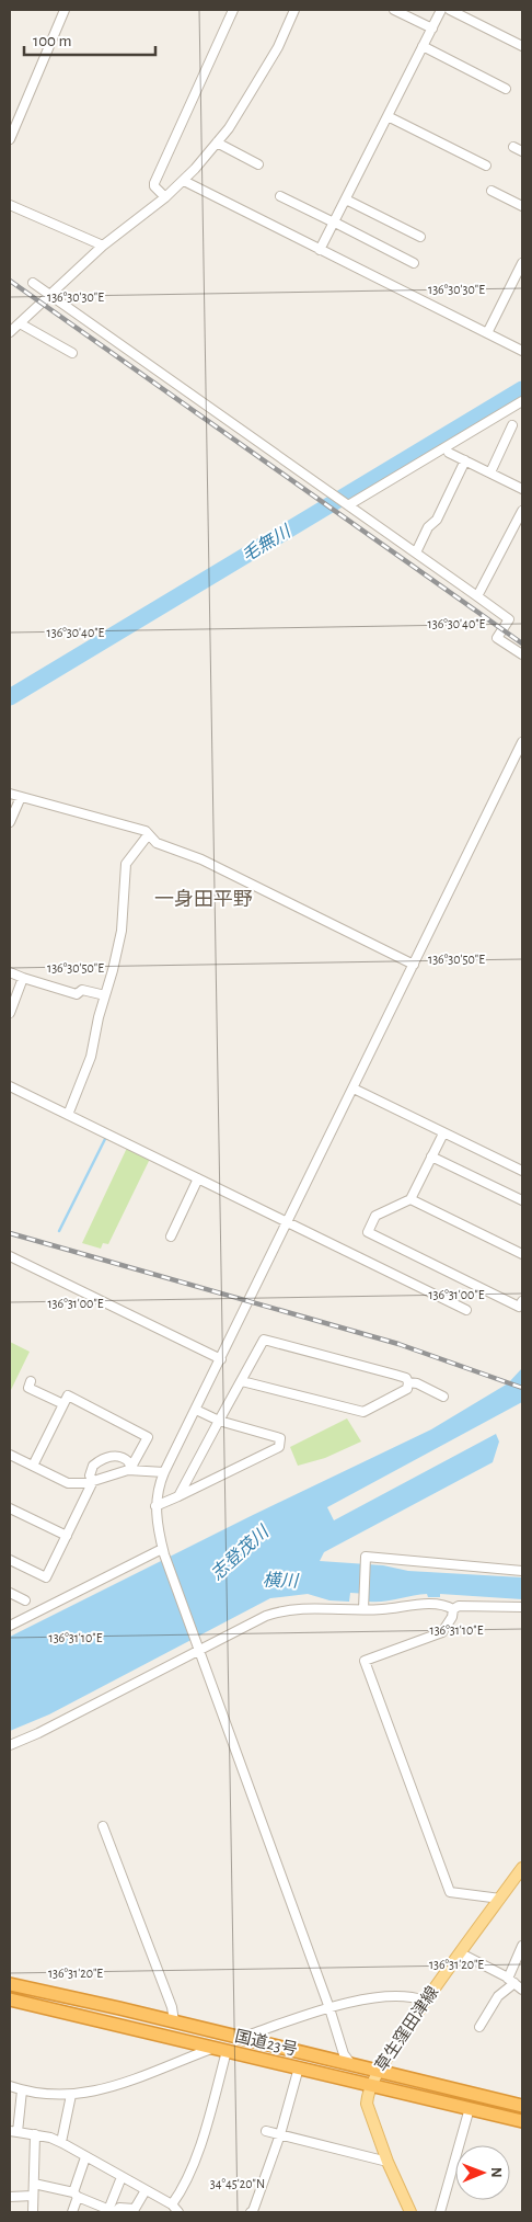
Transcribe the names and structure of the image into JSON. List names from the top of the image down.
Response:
{
  "streets": {
    "highway": ["国道23号"],
    "main road": ["草生窪田津線"]
  },
  "crossings": [
    ["草生窪田津線", "国道23号"]
  ],
  "districts": ["一身田平野"],
  "water": ["毛無川", "志登茂川", "横川"],
  "scale_bar": "100 m",
  "north": "right",
  "coordinates": [
    "136°30'30\"E",
    "136°30'40\"E",
    "136°30'50\"E",
    "136°31'00\"E",
    "136°31'10\"E",
    "136°31'20\"E",
    "34°45'20\"N"
  ]
}
